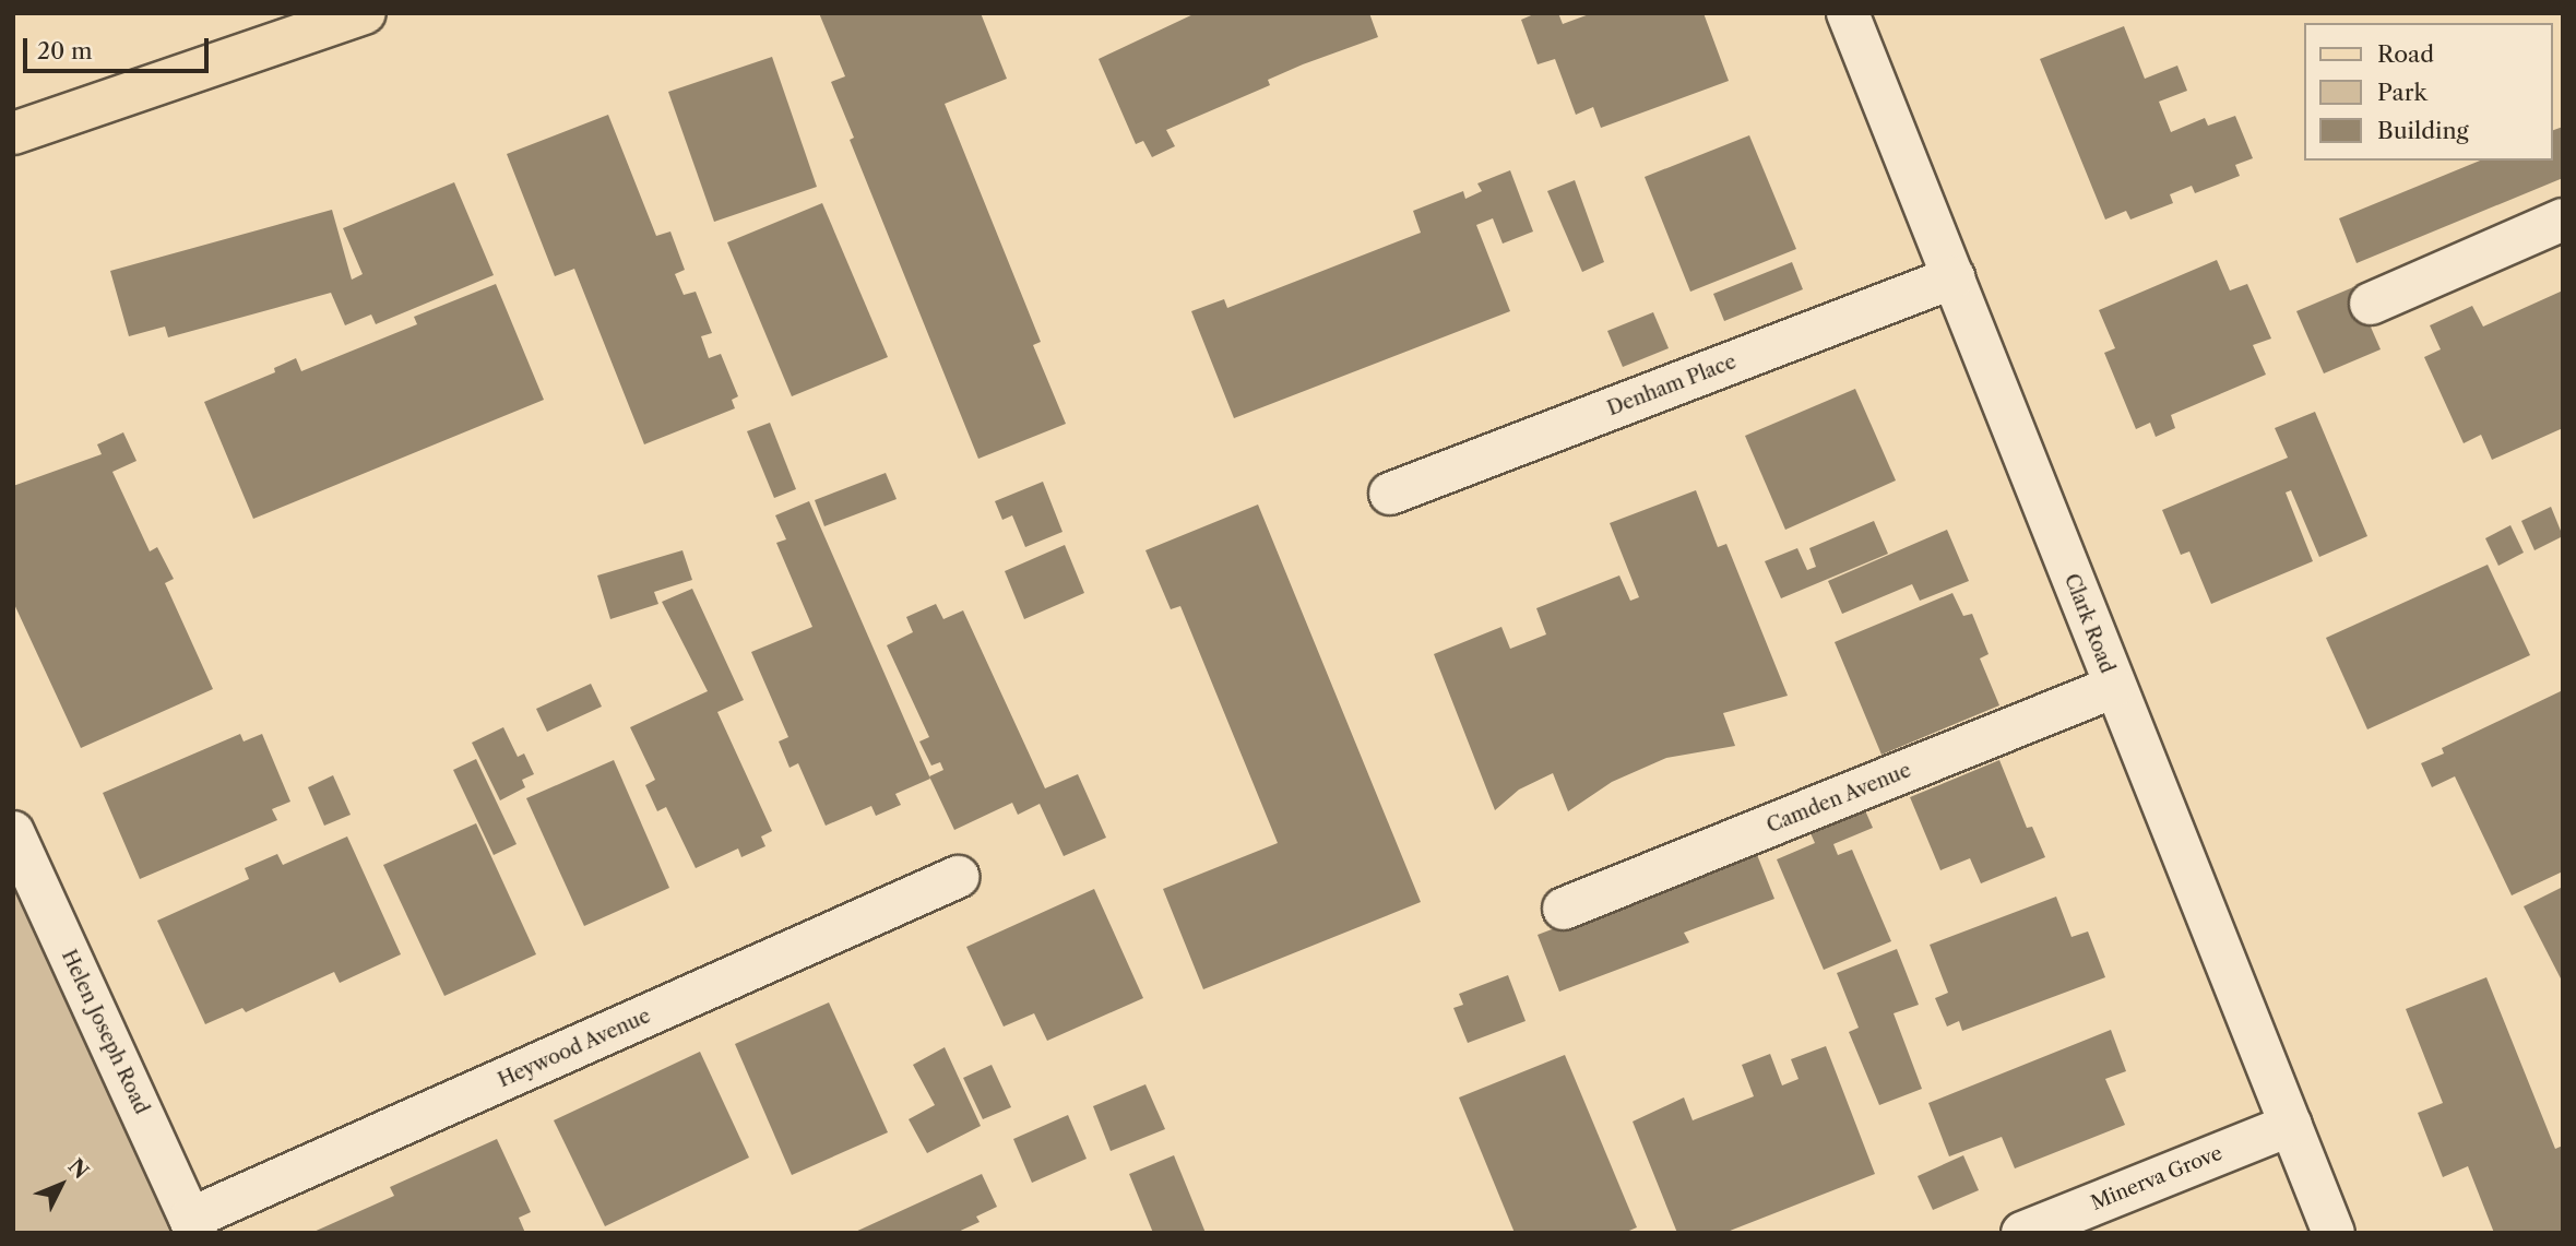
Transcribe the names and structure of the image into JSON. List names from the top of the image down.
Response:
{
  "streets": {
    "street": [
      "Denham Place",
      "Clark Road",
      "Camden Avenue",
      "Helen Joseph Road",
      "Heywood Avenue",
      "Minerva Grove"
    ]
  },
  "crossings": [
    ["Denham Place", "Clark Road"],
    ["Clark Road", "Camden Avenue"],
    ["Clark Road", "Minerva Grove"],
    ["Helen Joseph Road", "Heywood Avenue"]
  ],
  "legend": ["Road", "Park", "Building"],
  "scale_bar": "20 m",
  "north": "top right"
}
